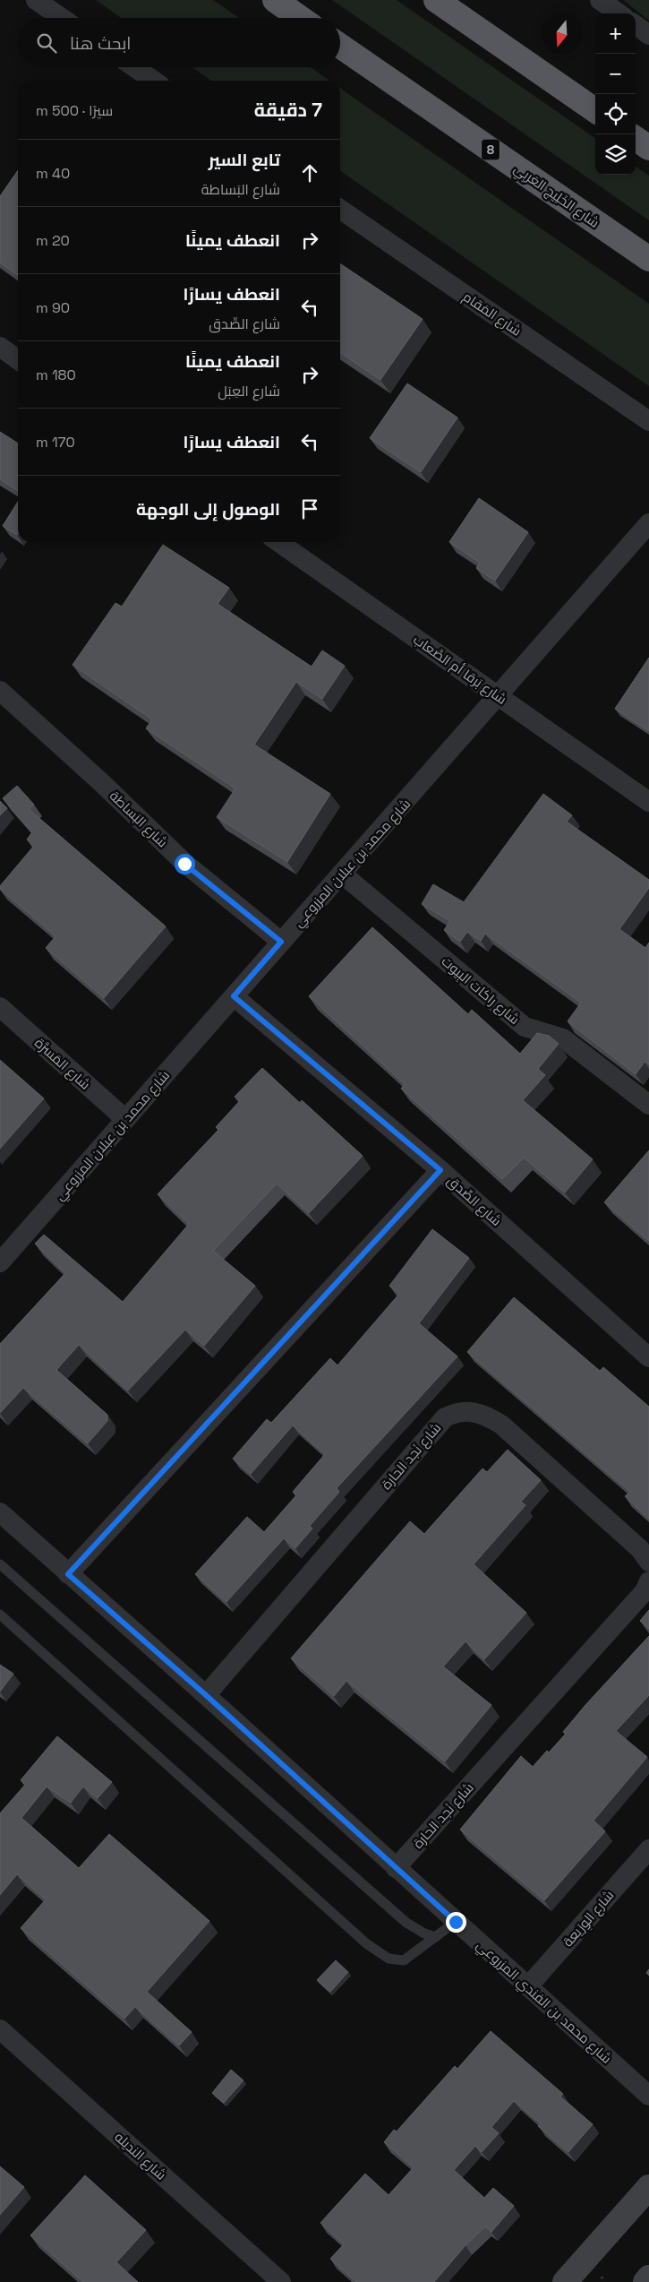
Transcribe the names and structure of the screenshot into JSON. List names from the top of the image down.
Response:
{
  "streets": {
    "highway": ["8", "شارع الخَلِيج العَربِي"],
    "street": [
      "شارع المَقام",
      "شارع بَرقا أم الصَّعاب",
      "شارع البَساطة",
      "شارع محمد بن عبلان المزروعي",
      "شارع راكات البِيوت",
      "شارع المَسرَّة",
      "شارع الصِّدق",
      "شارع نَجد الحارة",
      "شارع الوِرَيعة",
      "شارع محمد بن الفندي المزروعي",
      "شارع النديله"
    ]
  },
  "crossings": [
    ["شارع بَرقا أم الصَّعاب", "شارع محمد بن عبلان المزروعي"],
    ["شارع البَساطة", "شارع محمد بن عبلان المزروعي"],
    ["شارع محمد بن عبلان المزروعي", "شارع راكات البِيوت"],
    ["شارع محمد بن عبلان المزروعي", "شارع المَسرَّة"],
    ["شارع محمد بن عبلان المزروعي", "شارع الصِّدق"],
    ["شارع نَجد الحارة", "شارع محمد بن الفندي المزروعي"],
    ["شارع الوِرَيعة", "شارع محمد بن الفندي المزروعي"]
  ],
  "north": "bottom",
  "page": {
    "map_buttons": ["+", "−"],
    "search": "ابحث هنا",
    "heading": ["7 دقيقة", "سيرًا · 500 m"],
    "list": [
      ["تابع السير", "شارع البَساطة", "40 m"],
      ["انعطف يمينًا", "20 m"],
      ["انعطف يسارًا", "شارع الصِّدق", "90 m"],
      ["انعطف يمينًا", "شارع العِبَل", "180 m"],
      ["انعطف يسارًا", "170 m"],
      "الوصول إلى الوجهة"
    ]
  }
}
